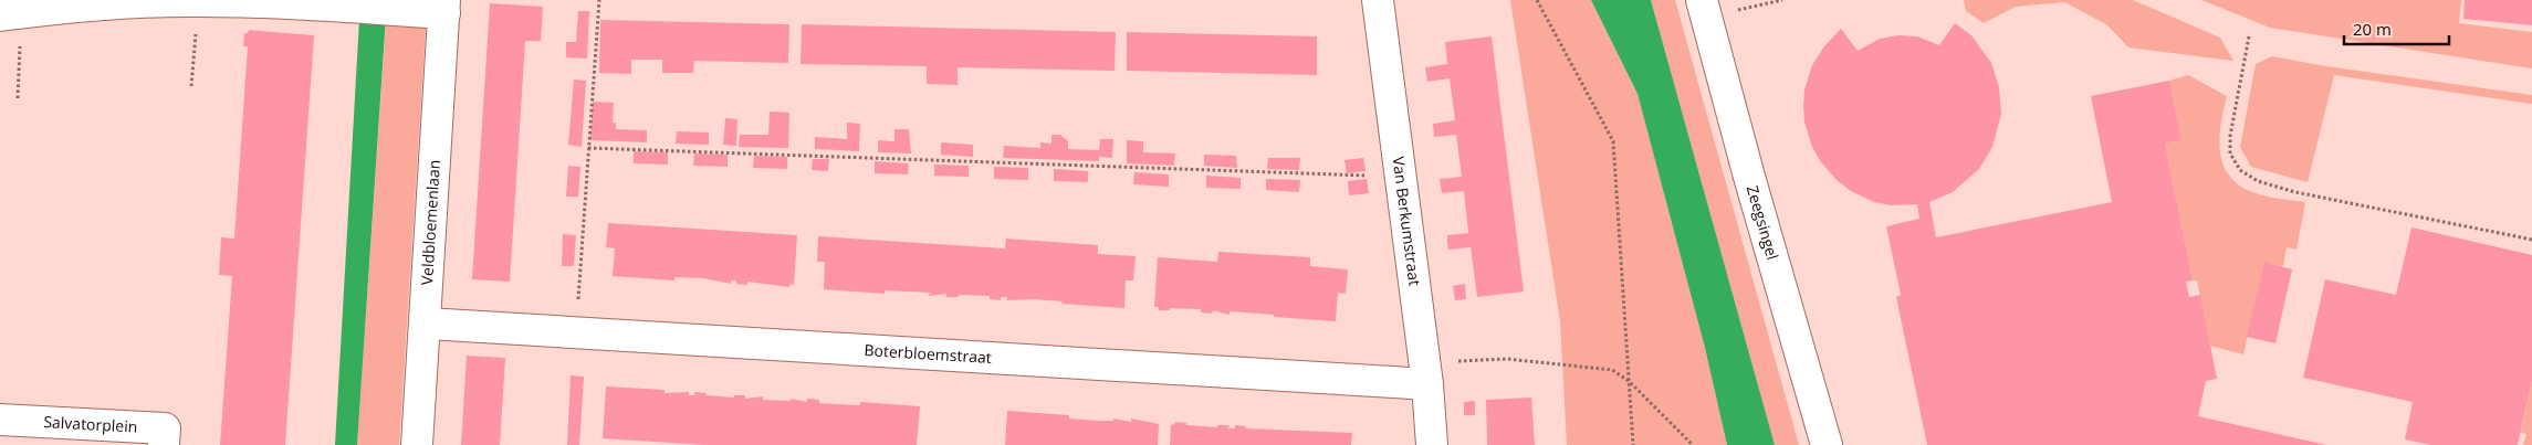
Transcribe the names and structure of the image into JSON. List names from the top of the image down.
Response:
{
  "streets": {
    "street": [
      "Van Berkumstraat",
      "Veldbloemenlaan",
      "Zeegsingel",
      "Boterbloemstraat",
      "Salvatorplein"
    ]
  },
  "crossings": [
    ["Van Berkumstraat", "Boterbloemstraat"],
    ["Veldbloemenlaan", "Boterbloemstraat"]
  ],
  "scale_bar": "20 m"
}
